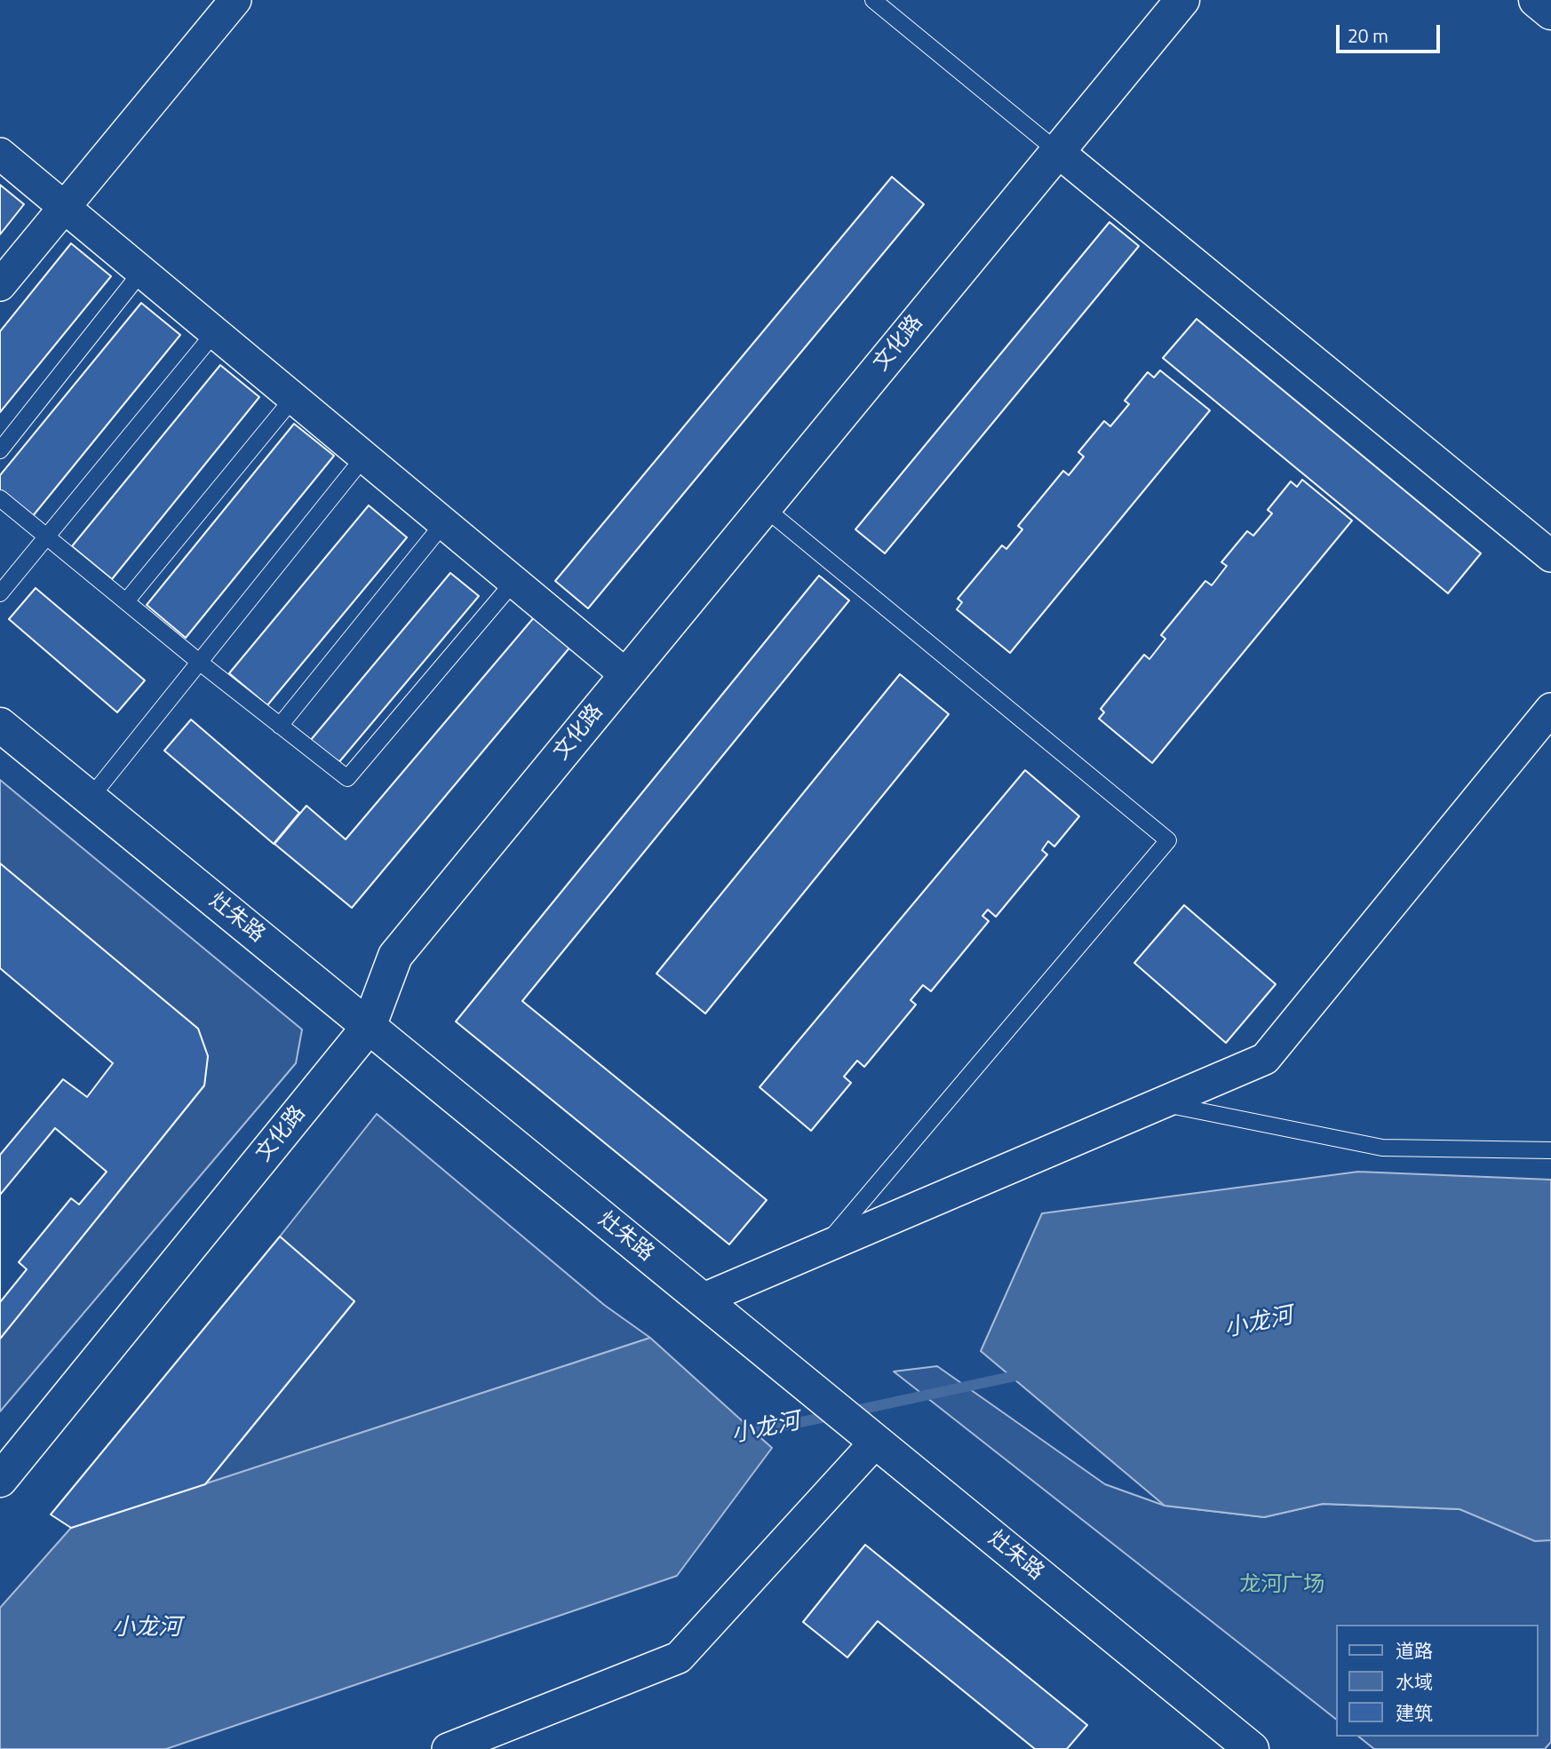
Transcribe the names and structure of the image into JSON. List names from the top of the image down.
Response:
{
  "streets": {
    "street": ["文化路", "灶朱路"]
  },
  "crossings": [
    ["文化路", "灶朱路"]
  ],
  "water": ["小龙河"],
  "parks": ["龙河广场"],
  "legend": ["道路", "水域", "建筑"],
  "scale_bar": "20 m"
}
